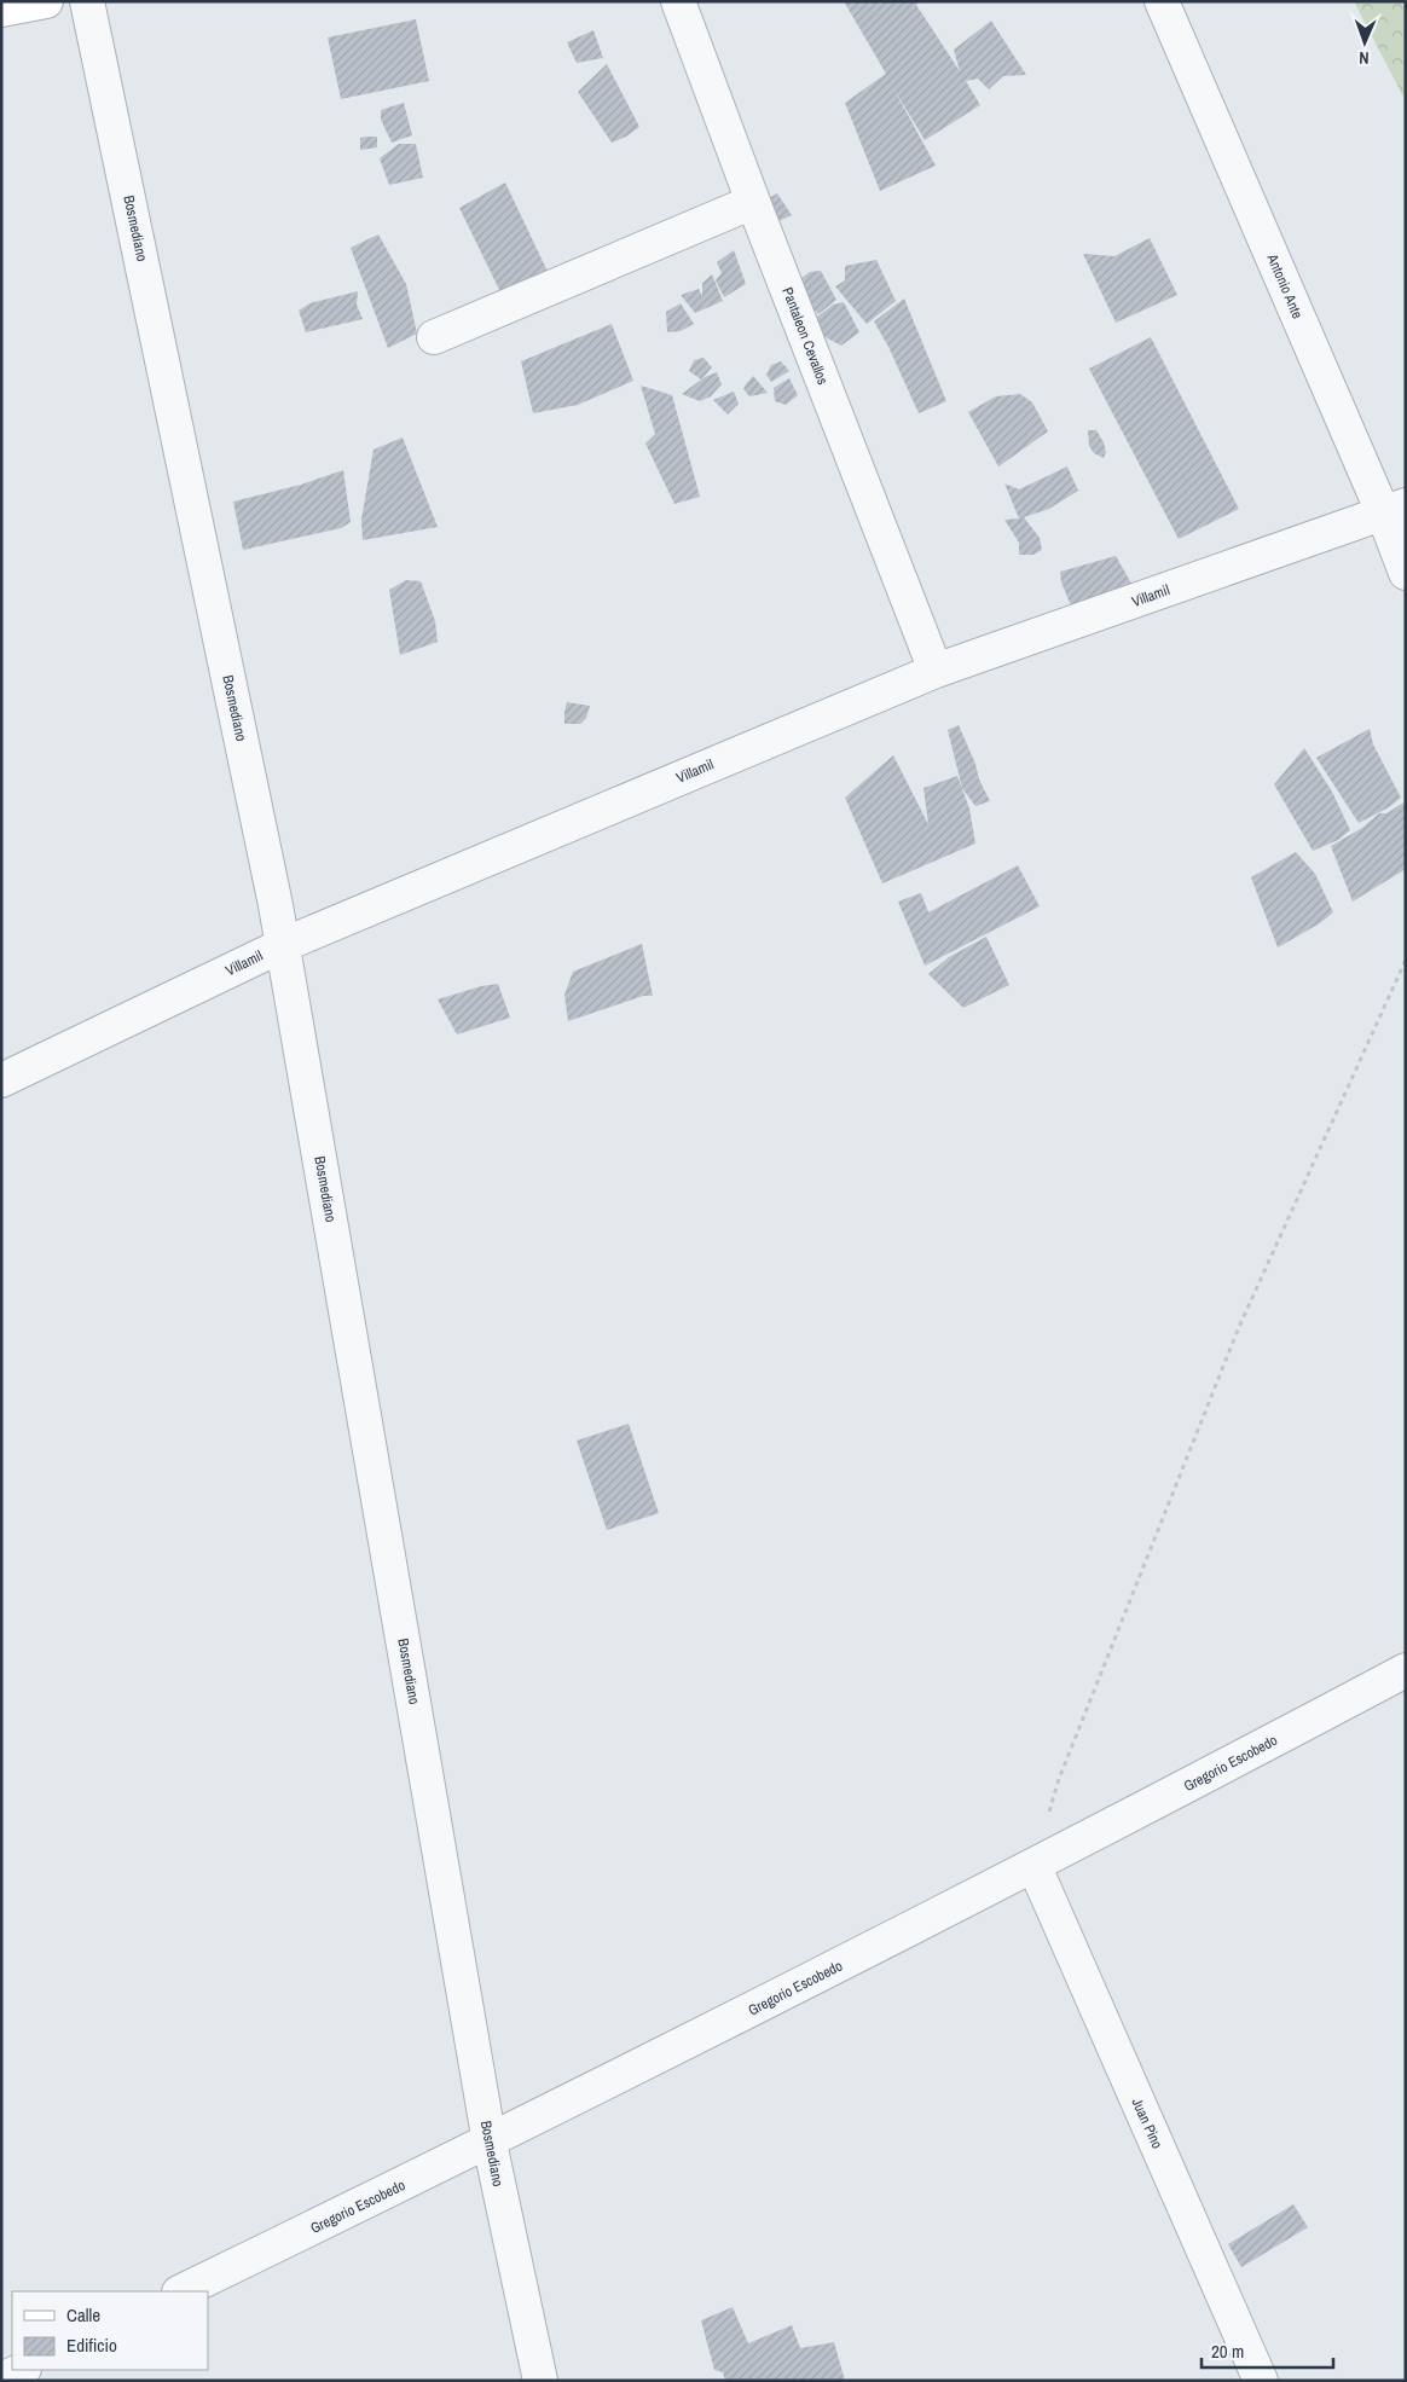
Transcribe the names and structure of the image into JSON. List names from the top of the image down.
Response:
{
  "streets": {
    "street": [
      "Bosmediano",
      "Antonio Ante",
      "Pantaleon Cevallos",
      "Villamil",
      "Gregorio Escobedo",
      "Juan Pino"
    ]
  },
  "crossings": [
    ["Bosmediano", "Villamil"],
    ["Bosmediano", "Gregorio Escobedo"],
    ["Antonio Ante", "Villamil"],
    ["Pantaleon Cevallos", "Villamil"],
    ["Gregorio Escobedo", "Juan Pino"]
  ],
  "legend": ["Calle", "Edificio"],
  "scale_bar": "20 m",
  "north": "bottom"
}
